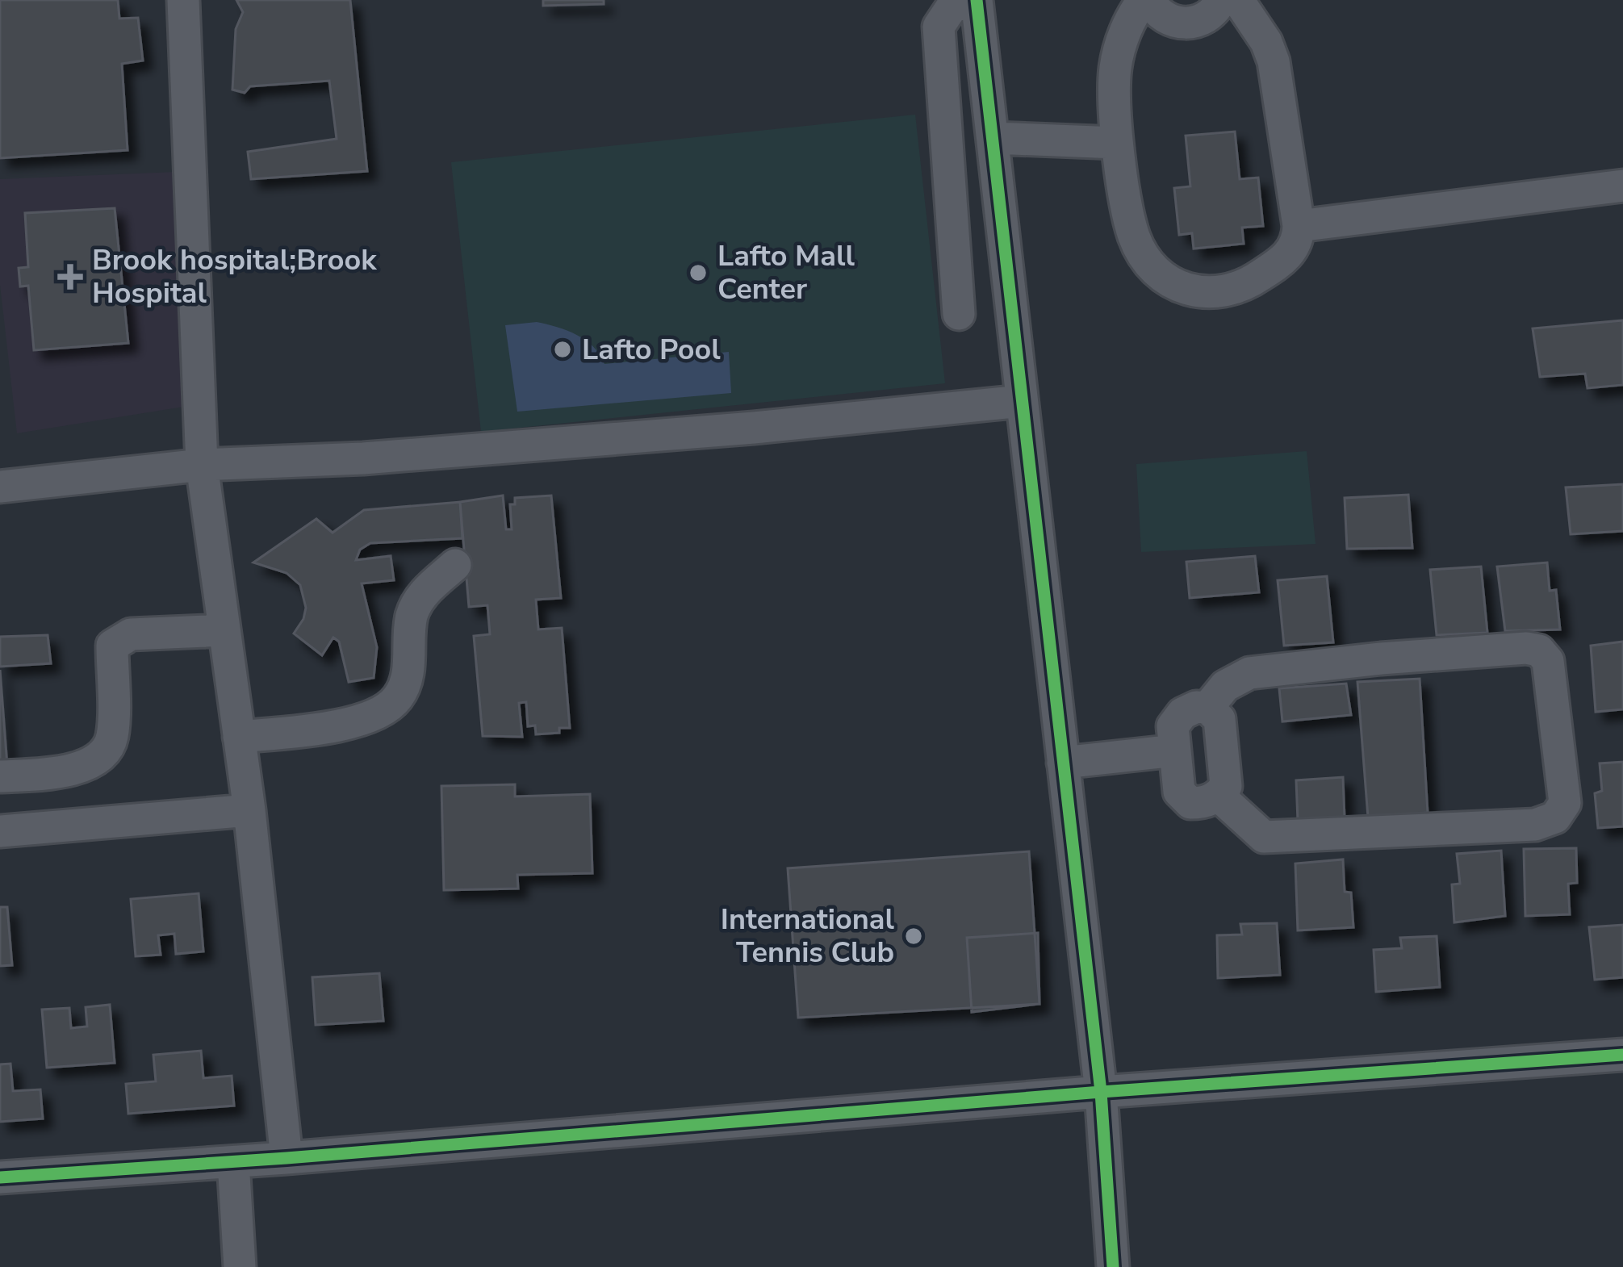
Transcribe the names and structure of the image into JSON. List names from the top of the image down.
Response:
{
  "places": {
    "other": ["Lafto Mall Center", "Lafto Pool", "International Tennis Club"],
    "health": ["Brook hospital;Brook Hospital"]
  }
}
